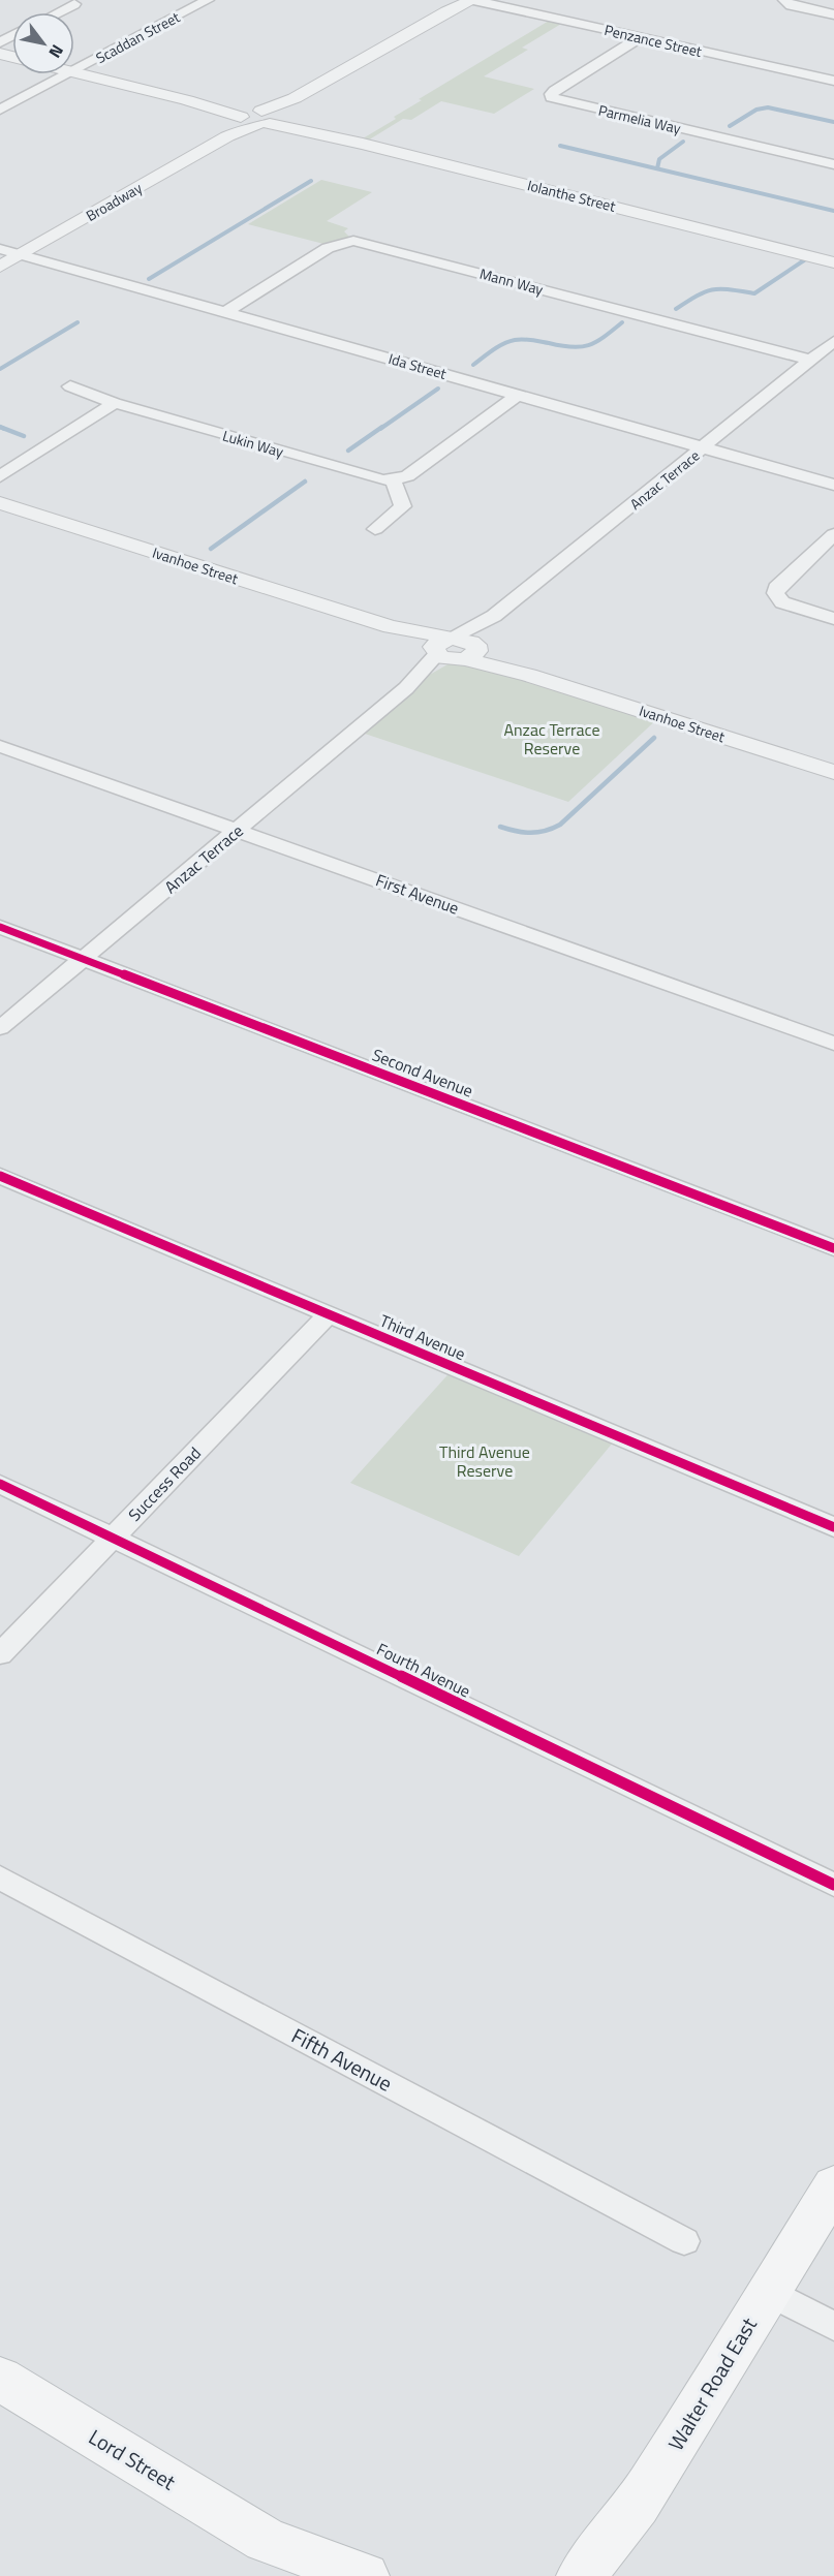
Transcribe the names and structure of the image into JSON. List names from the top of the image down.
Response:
{
  "streets": {
    "main road": ["Walter Road East", "Lord Street"],
    "street": [
      "Scaddan Street",
      "Penzance Street",
      "Parmelia Way",
      "Iolanthe Street",
      "Broadway",
      "Mann Way",
      "Ida Street",
      "Lukin Way",
      "Anzac Terrace",
      "Ivanhoe Street",
      "First Avenue",
      "Second Avenue",
      "Third Avenue",
      "Success Road",
      "Fourth Avenue",
      "Fifth Avenue"
    ]
  },
  "crossings": [
    ["Penzance Street", "Parmelia Way"],
    ["Penzance Street", "Broadway"],
    ["Iolanthe Street", "Broadway"],
    ["Broadway", "Ida Street"],
    ["Mann Way", "Ida Street"],
    ["Mann Way", "Anzac Terrace"],
    ["Ida Street", "Anzac Terrace"],
    ["Anzac Terrace", "Ivanhoe Street"],
    ["Anzac Terrace", "First Avenue"],
    ["Anzac Terrace", "Second Avenue"],
    ["Third Avenue", "Success Road"],
    ["Success Road", "Fourth Avenue"]
  ],
  "parks": ["Anzac Terrace Reserve", "Third Avenue Reserve"],
  "north": "bottom right"
}
